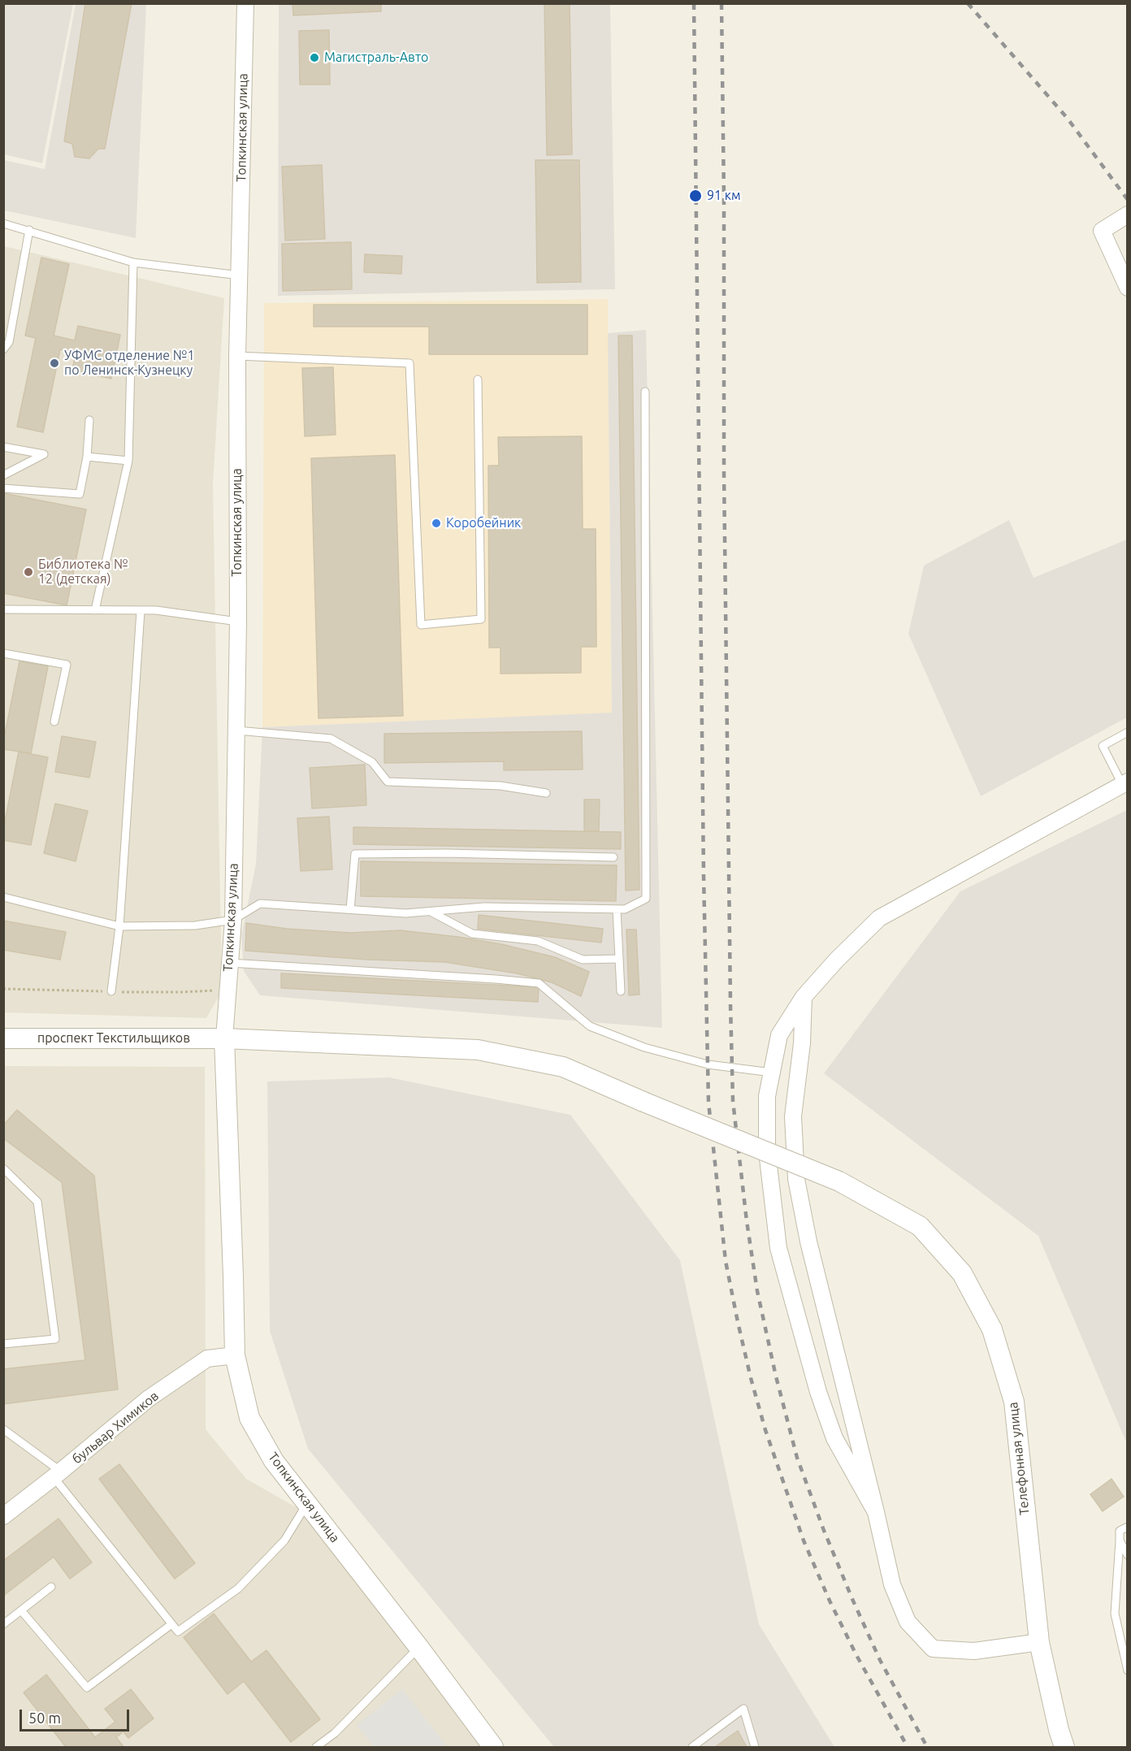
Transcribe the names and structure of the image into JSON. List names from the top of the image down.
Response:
{
  "streets": {
    "street": [
      "Топкинская улица",
      "проспект Текстильщиков",
      "бульвар Химиков",
      "Телефонная улица"
    ]
  },
  "crossings": [
    ["Топкинская улица", "проспект Текстильщиков"],
    ["Топкинская улица", "бульвар Химиков"],
    ["проспект Текстильщиков", "Телефонная улица"]
  ],
  "places": [
    "Магистраль-Авто",
    "91 км",
    "УФМС отделение №1 по Ленинск-Кузнецку",
    "Коробейник",
    "Библиотека № 12 (детская)"
  ],
  "scale_bar": "50 m"
}
